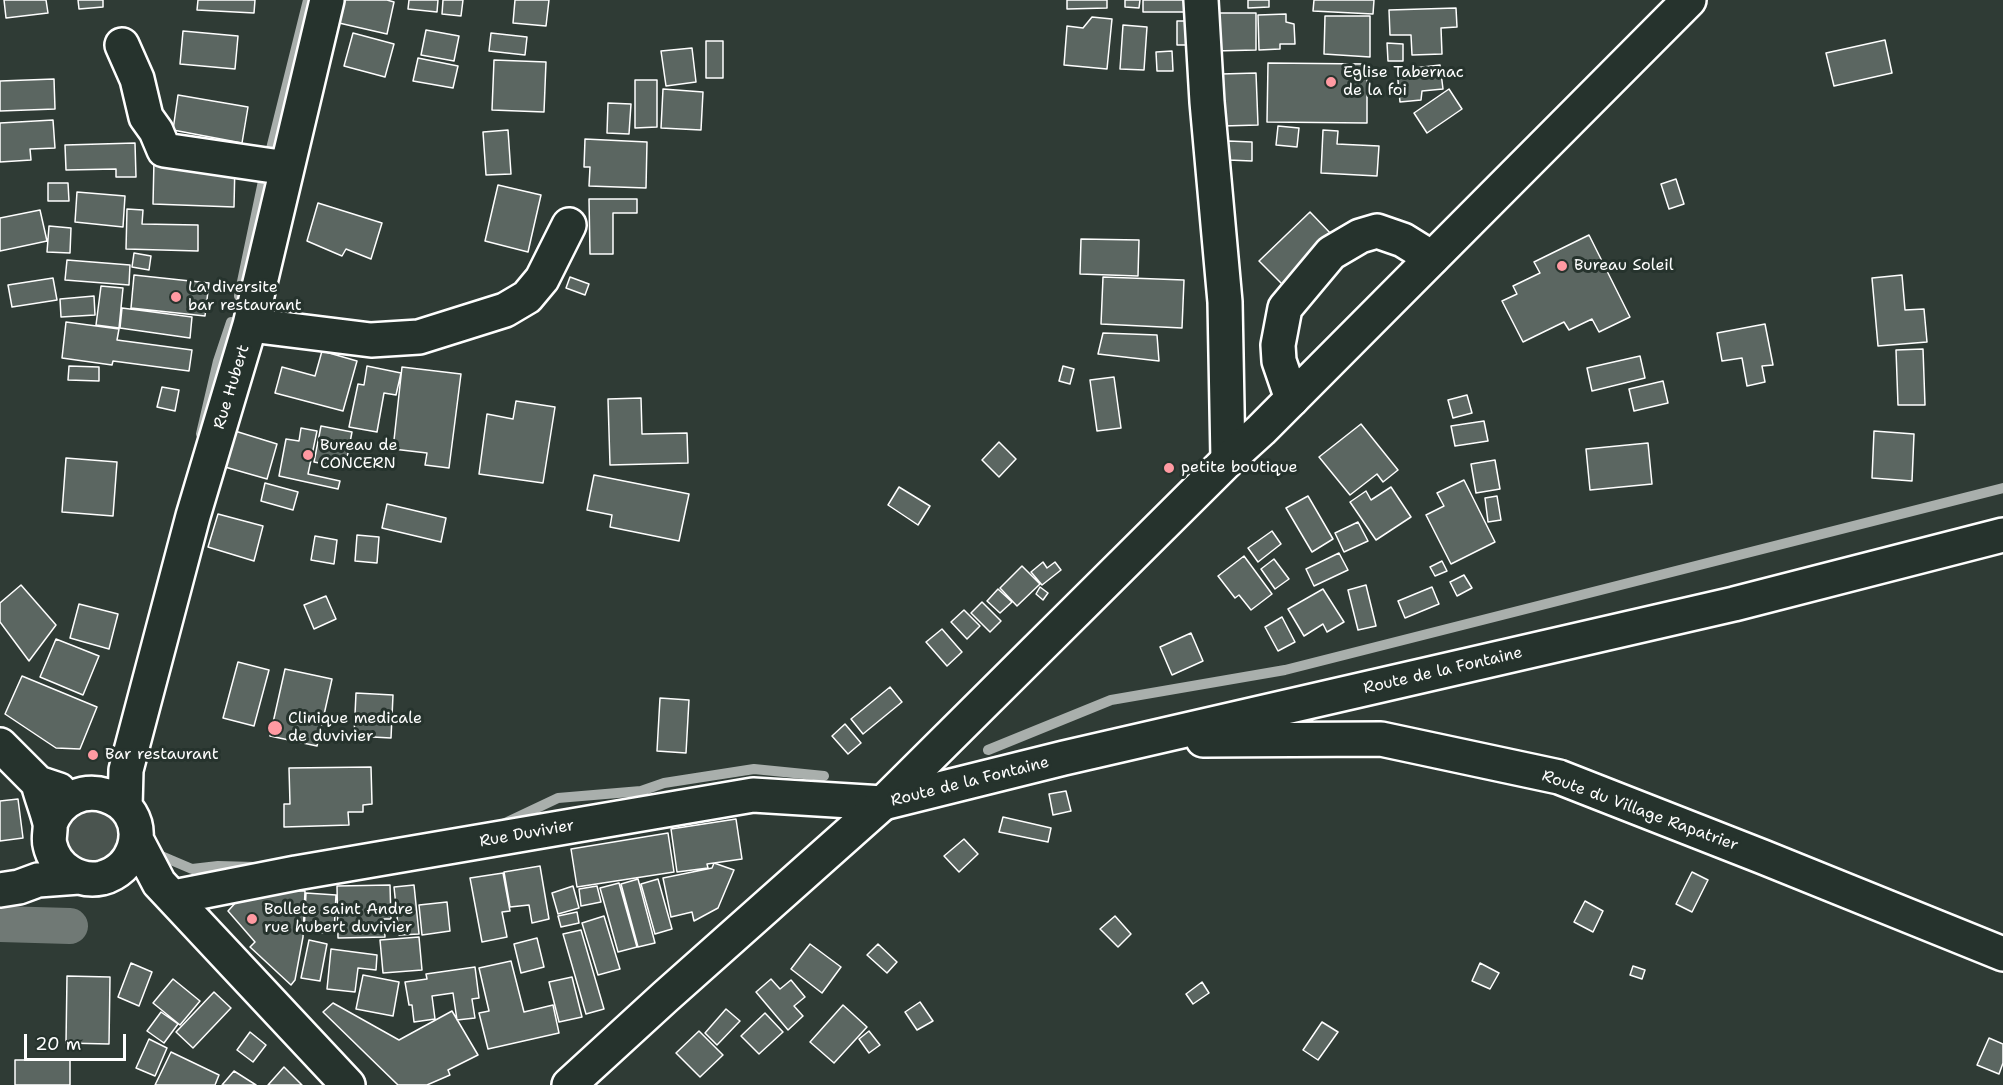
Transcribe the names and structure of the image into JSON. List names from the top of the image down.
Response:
{
  "streets": {
    "street": [
      "Rue Hubert",
      "Route de la Fontaine",
      "Route du Village Rapatrier",
      "Rue Duvivier"
    ]
  },
  "crossings": [
    ["Rue Hubert", "Rue Duvivier"],
    ["Route de la Fontaine", "Route du Village Rapatrier"],
    ["Route de la Fontaine", "Rue Duvivier"]
  ],
  "places": [
    "Eglise Tabernac de la foi",
    "Bureau Soleil",
    "La diversite bar restaurant",
    "Bureau de CONCERN",
    "petite boutique",
    "Clinique medicale de duvivier",
    "Bar restaurant",
    "Bollete saint Andre rue hubert duvivier"
  ],
  "scale_bar": "20 m"
}
